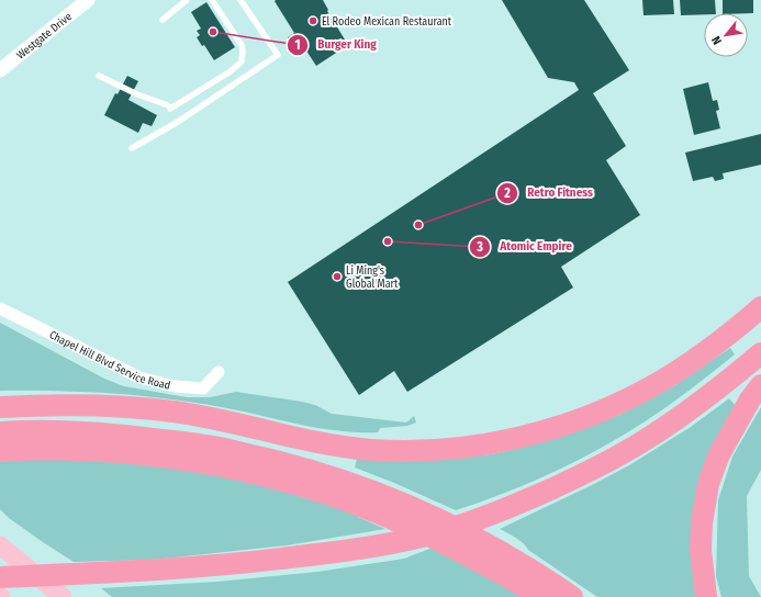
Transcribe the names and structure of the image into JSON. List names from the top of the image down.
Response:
{
  "streets": {
    "street": ["Westgate Drive", "Chapel Hill Blvd Service Road"]
  },
  "places": [
    "El Rodeo Mexican Restaurant",
    "Burger King",
    "Retro Fitness",
    "Atomic Empire",
    "Li Ming's Global Mart"
  ],
  "north": "bottom left"
}
